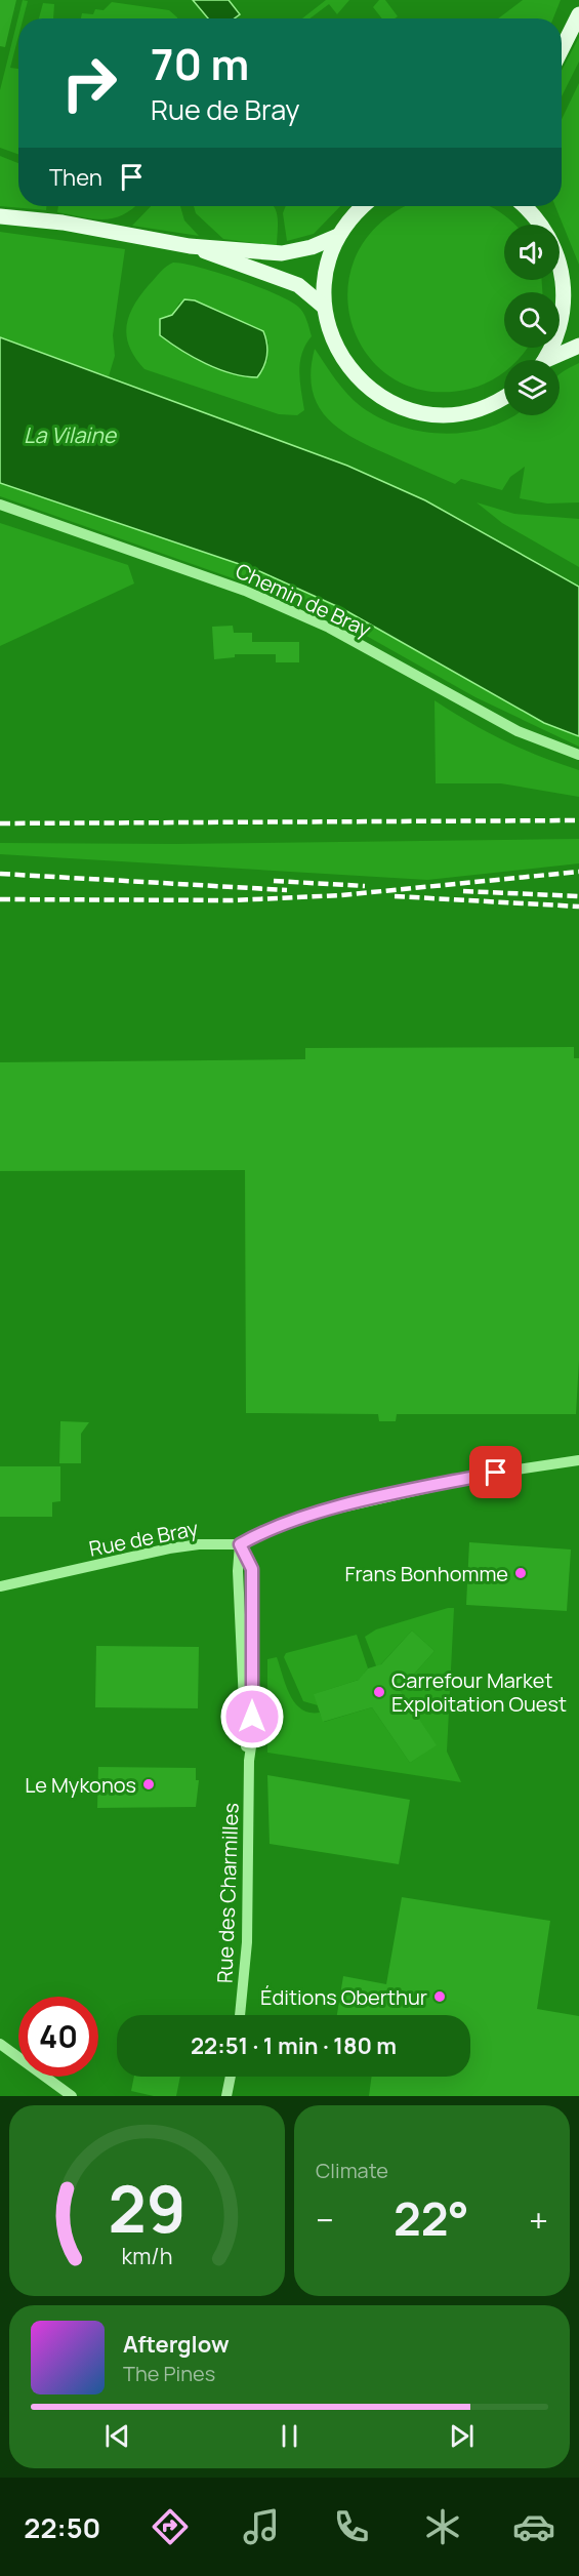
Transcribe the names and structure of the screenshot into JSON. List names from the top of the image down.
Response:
{
  "streets": {
    "street": ["Chemin de Bray", "Rue de Bray", "Rue des Charmilles"]
  },
  "crossings": [
    ["Rue de Bray", "Rue des Charmilles"]
  ],
  "water": ["La Vilaine"],
  "places": [
    "Frans Bonhomme",
    "Carrefour Market Exploitation Ouest",
    "Le Mykonos",
    "Éditions Oberthur"
  ],
  "page": {
    "turn": ["70 m", "Rue de Bray"],
    "then": "Then",
    "limit": "40",
    "trip": "22:51 · 1 min · 180 m",
    "tile": "Climate",
    "heat": ["−", "22°", "+"],
    "song": ["Afterglow", "The Pines"],
    "tabs": "22:50",
    "gauge": ["29", "km/h"]
  }
}
